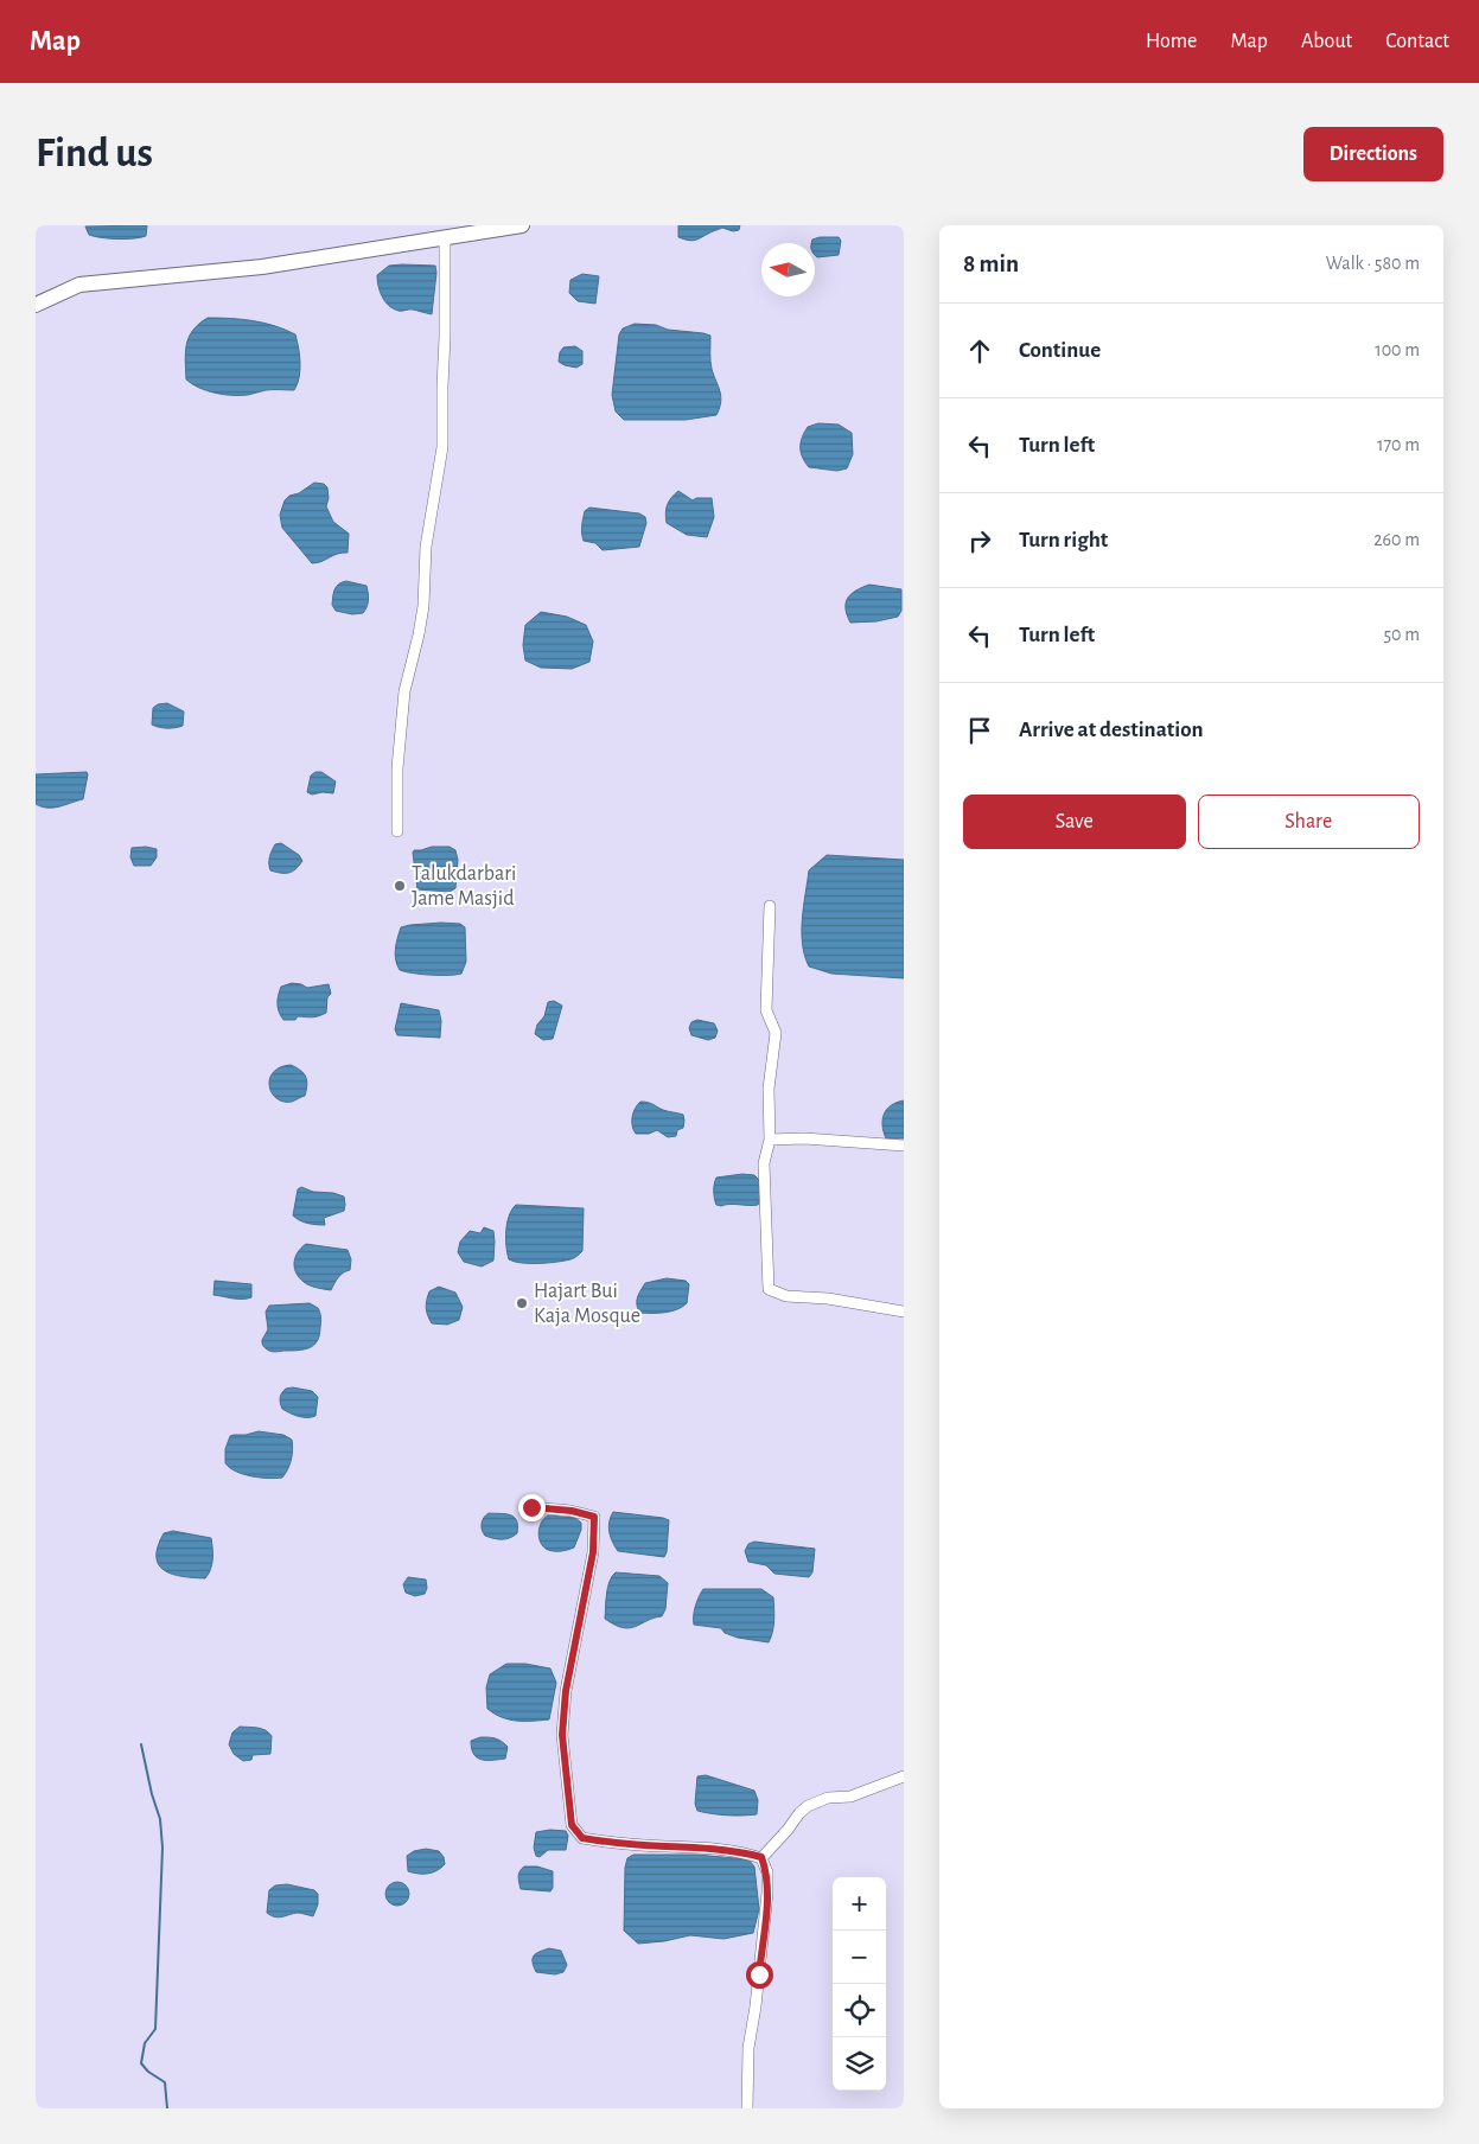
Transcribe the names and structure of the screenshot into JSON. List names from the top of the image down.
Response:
{
  "places": ["Talukdarbari Jame Masjid", "Hajart Bui Kaja Mosque"],
  "north": "left",
  "page": {
    "header": "Map",
    "nav": [
      "Home",
      "Map",
      "About",
      "Contact"
    ],
    "buttons": [
      "Directions",
      ["Save", "Share"]
    ],
    "title": "Find us",
    "heading": ["8 min", "Walk · 580 m"],
    "list": [
      ["Continue", "100 m"],
      ["Turn left", "170 m"],
      ["Turn right", "260 m"],
      ["Turn left", "50 m"],
      "Arrive at destination"
    ],
    "map_buttons": ["+", "−"]
  }
}
